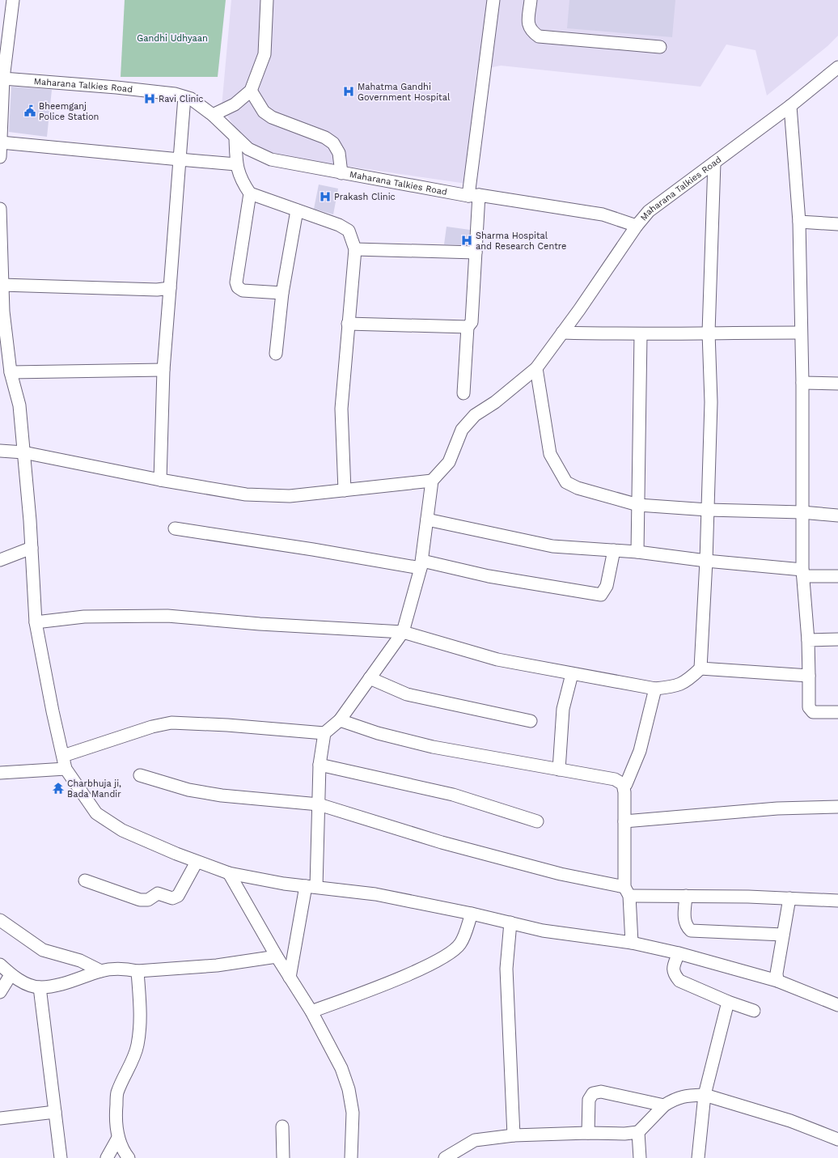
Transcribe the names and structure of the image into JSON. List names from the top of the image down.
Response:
{
  "streets": {
    "street": ["Maharana Talkies Road"]
  },
  "parks": ["Gandhi Udhyaan"],
  "places": {
    "hospital": [
      "Mahatma Gandhi Government Hospital",
      "Ravi Clinic",
      "Prakash Clinic",
      "Sharma Hospital and Research Centre"
    ],
    "public building": ["Bheemganj Police Station"],
    "temple": ["Charbhuja ji, Bada Mandir"]
  }
}
